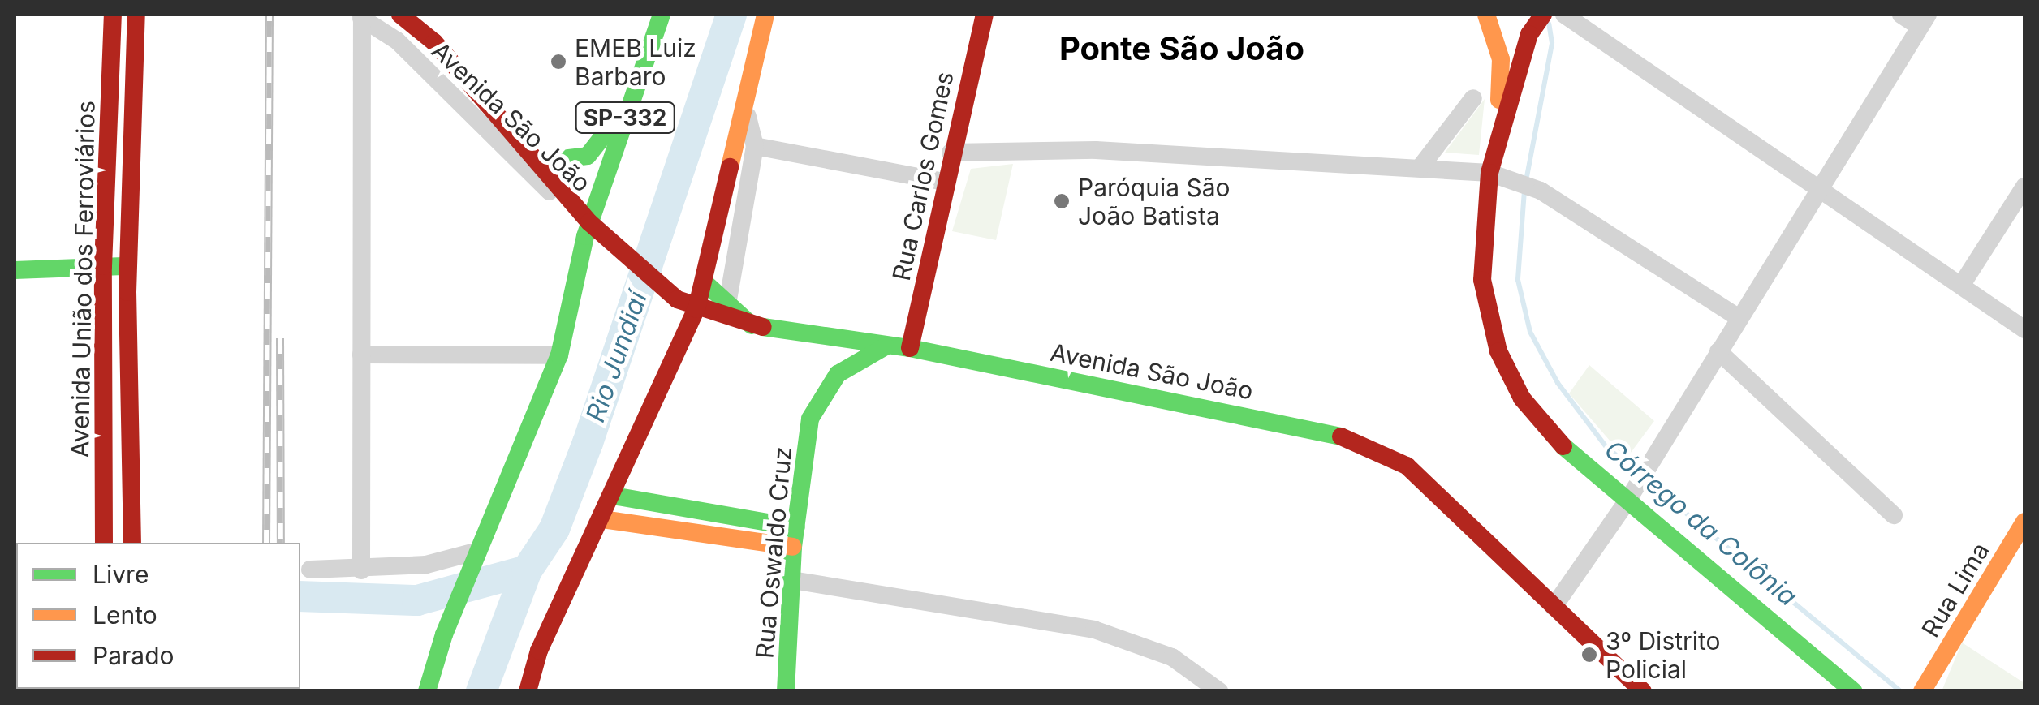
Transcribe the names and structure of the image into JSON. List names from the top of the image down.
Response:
{
  "streets": {
    "main road": [
      "Avenida São João",
      "SP-332",
      "Rua Carlos Gomes",
      "Avenida União dos Ferroviários",
      "Rua Oswaldo Cruz",
      "Rua Lima"
    ]
  },
  "crossings": [
    ["Avenida São João", "SP-332"],
    ["Avenida São João", "Rua Carlos Gomes"],
    ["Avenida São João", "Rua Oswaldo Cruz"]
  ],
  "districts": ["Ponte São João"],
  "water": ["Rio Jundiaí", "Córrego da Colônia"],
  "places": ["EMEB Luiz Barbaro", "Paróquia São João Batista", "3º Distrito Policial"],
  "legend": ["Livre", "Lento", "Parado"]
}
